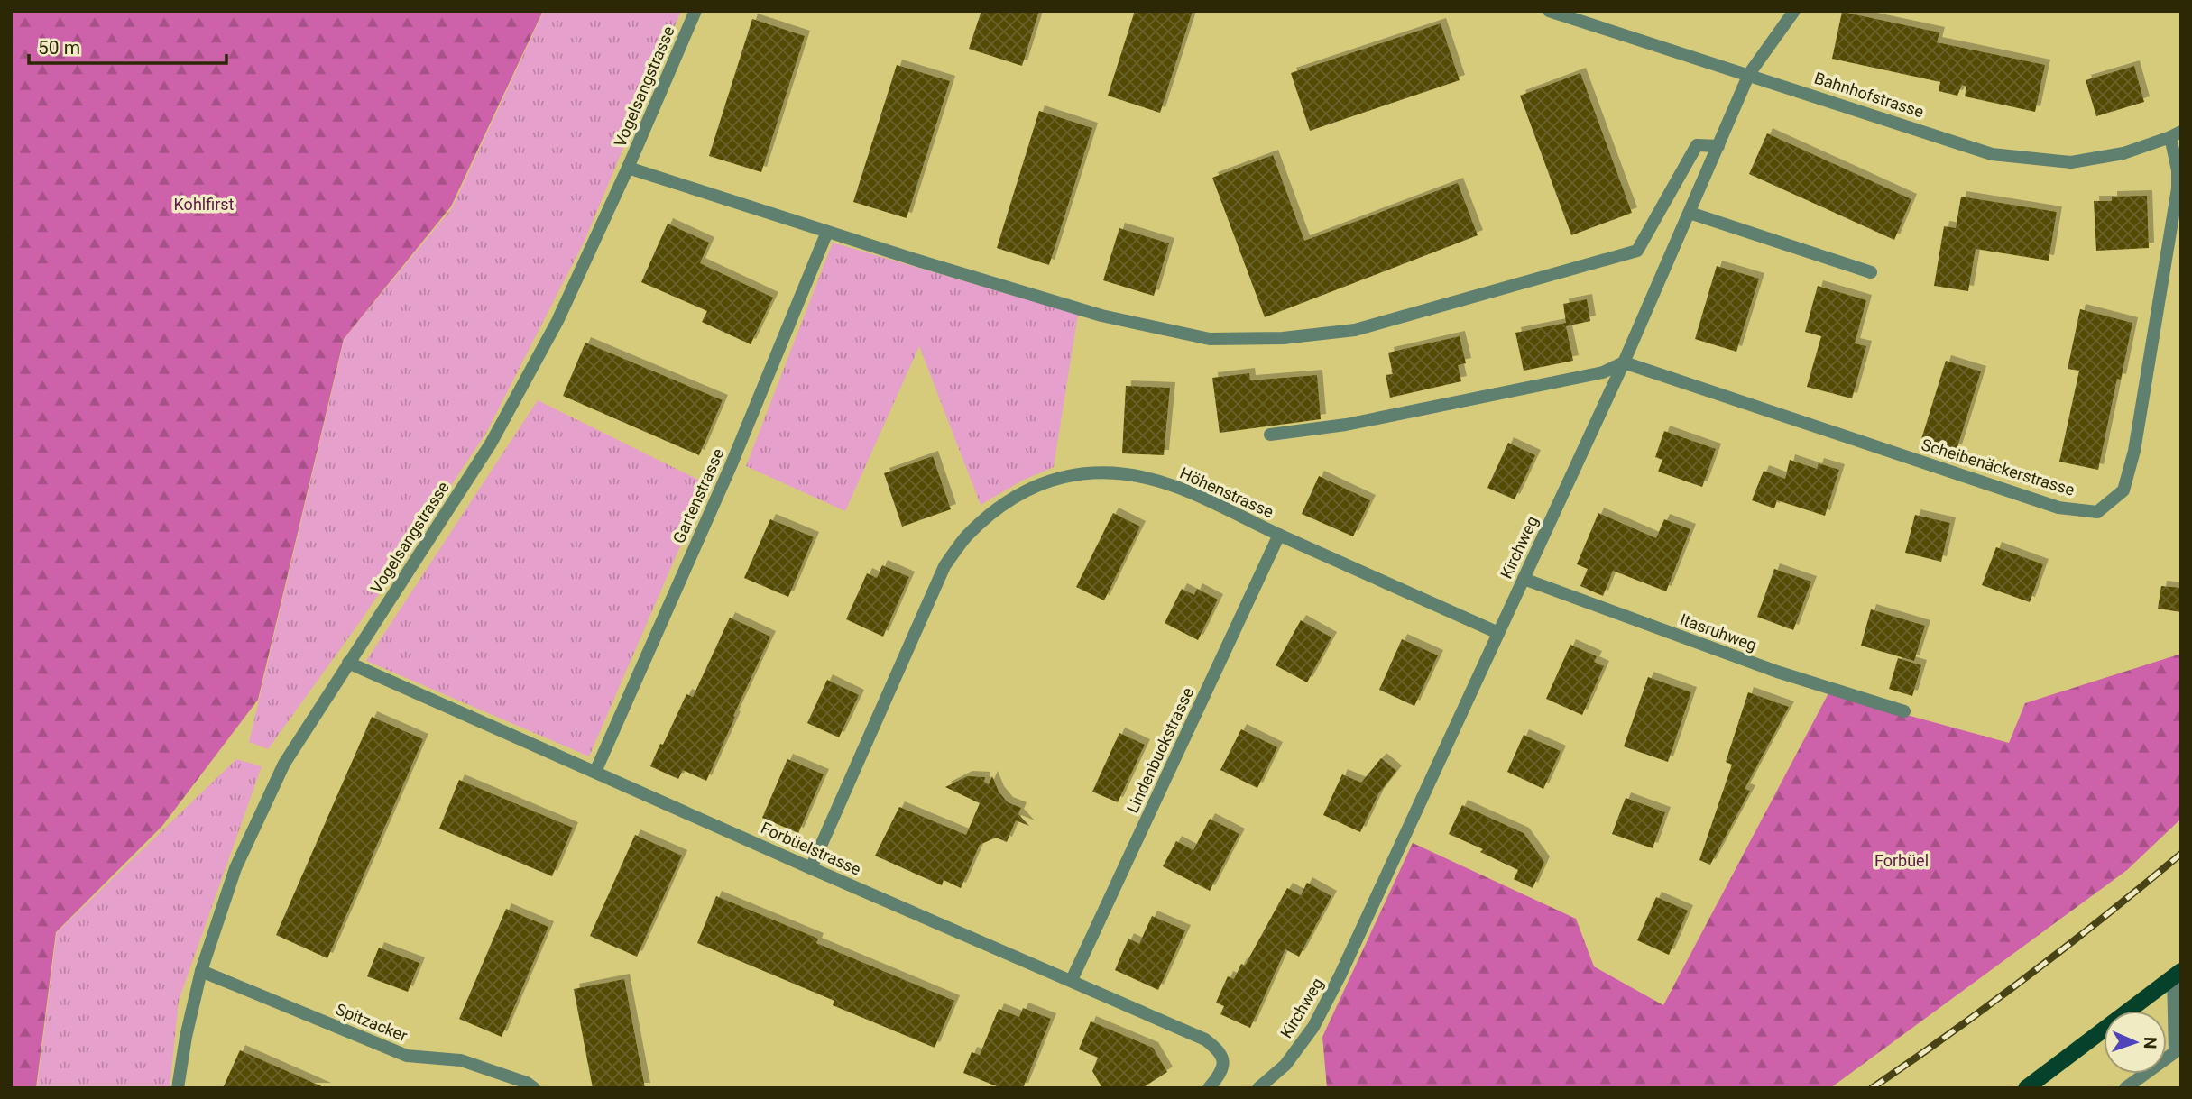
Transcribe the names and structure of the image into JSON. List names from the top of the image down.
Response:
{
  "streets": {
    "street": [
      "Vogelsangstrasse",
      "Bahnhofstrasse",
      "Scheibenäckerstrasse",
      "Höhenstrasse",
      "Gartenstrasse",
      "Kirchweg",
      "Itasruhweg",
      "Lindenbuckstrasse",
      "Forbüelstrasse",
      "Spitzacker"
    ]
  },
  "crossings": [
    ["Vogelsangstrasse", "Forbüelstrasse"],
    ["Vogelsangstrasse", "Spitzacker"],
    ["Bahnhofstrasse", "Scheibenäckerstrasse"],
    ["Bahnhofstrasse", "Kirchweg"],
    ["Scheibenäckerstrasse", "Kirchweg"],
    ["Höhenstrasse", "Kirchweg"],
    ["Höhenstrasse", "Lindenbuckstrasse"],
    ["Höhenstrasse", "Forbüelstrasse"],
    ["Gartenstrasse", "Forbüelstrasse"],
    ["Kirchweg", "Itasruhweg"],
    ["Lindenbuckstrasse", "Forbüelstrasse"]
  ],
  "parks": ["Kohlfirst", "Forbüel"],
  "scale_bar": "50 m",
  "north": "right"
}
